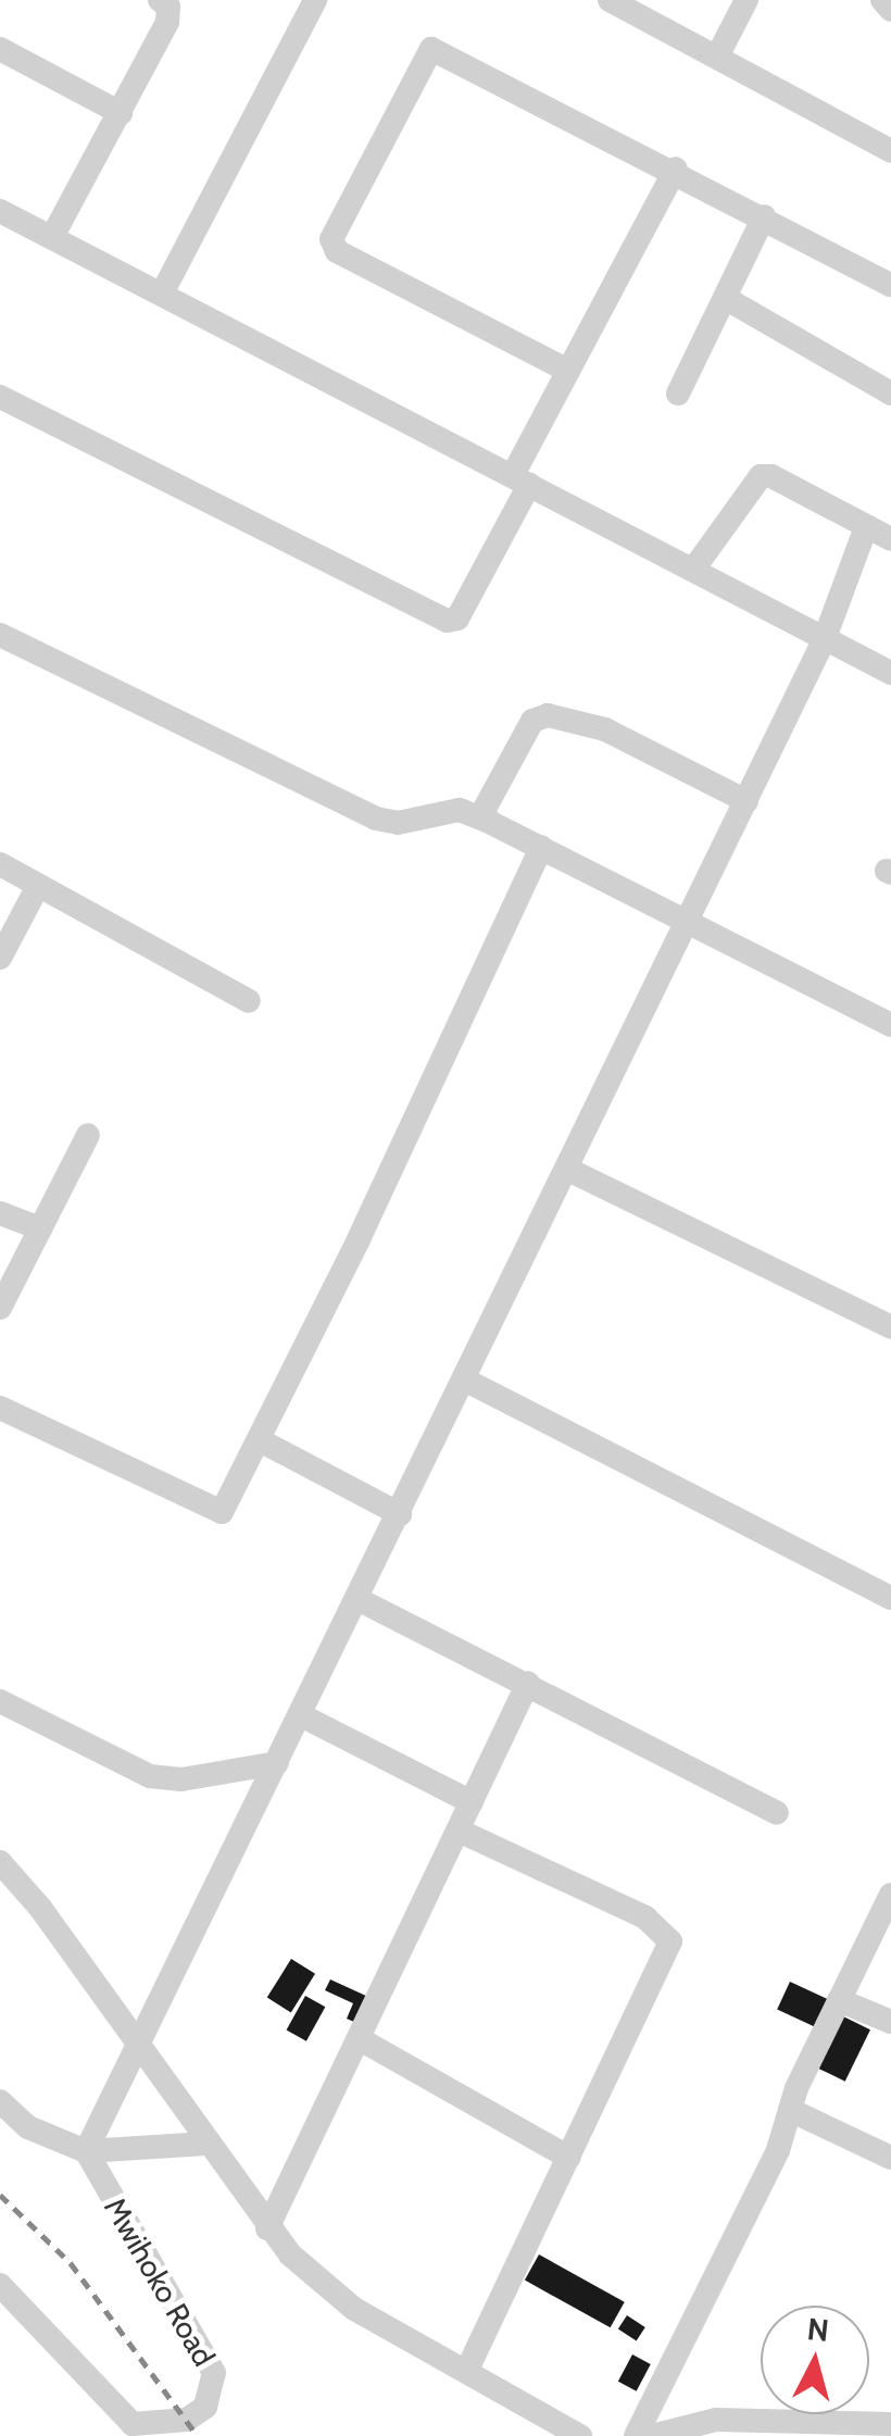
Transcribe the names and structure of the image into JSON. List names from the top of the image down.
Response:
{
  "streets": {
    "street": ["Mwihoko Road"]
  },
  "north": "top"
}
